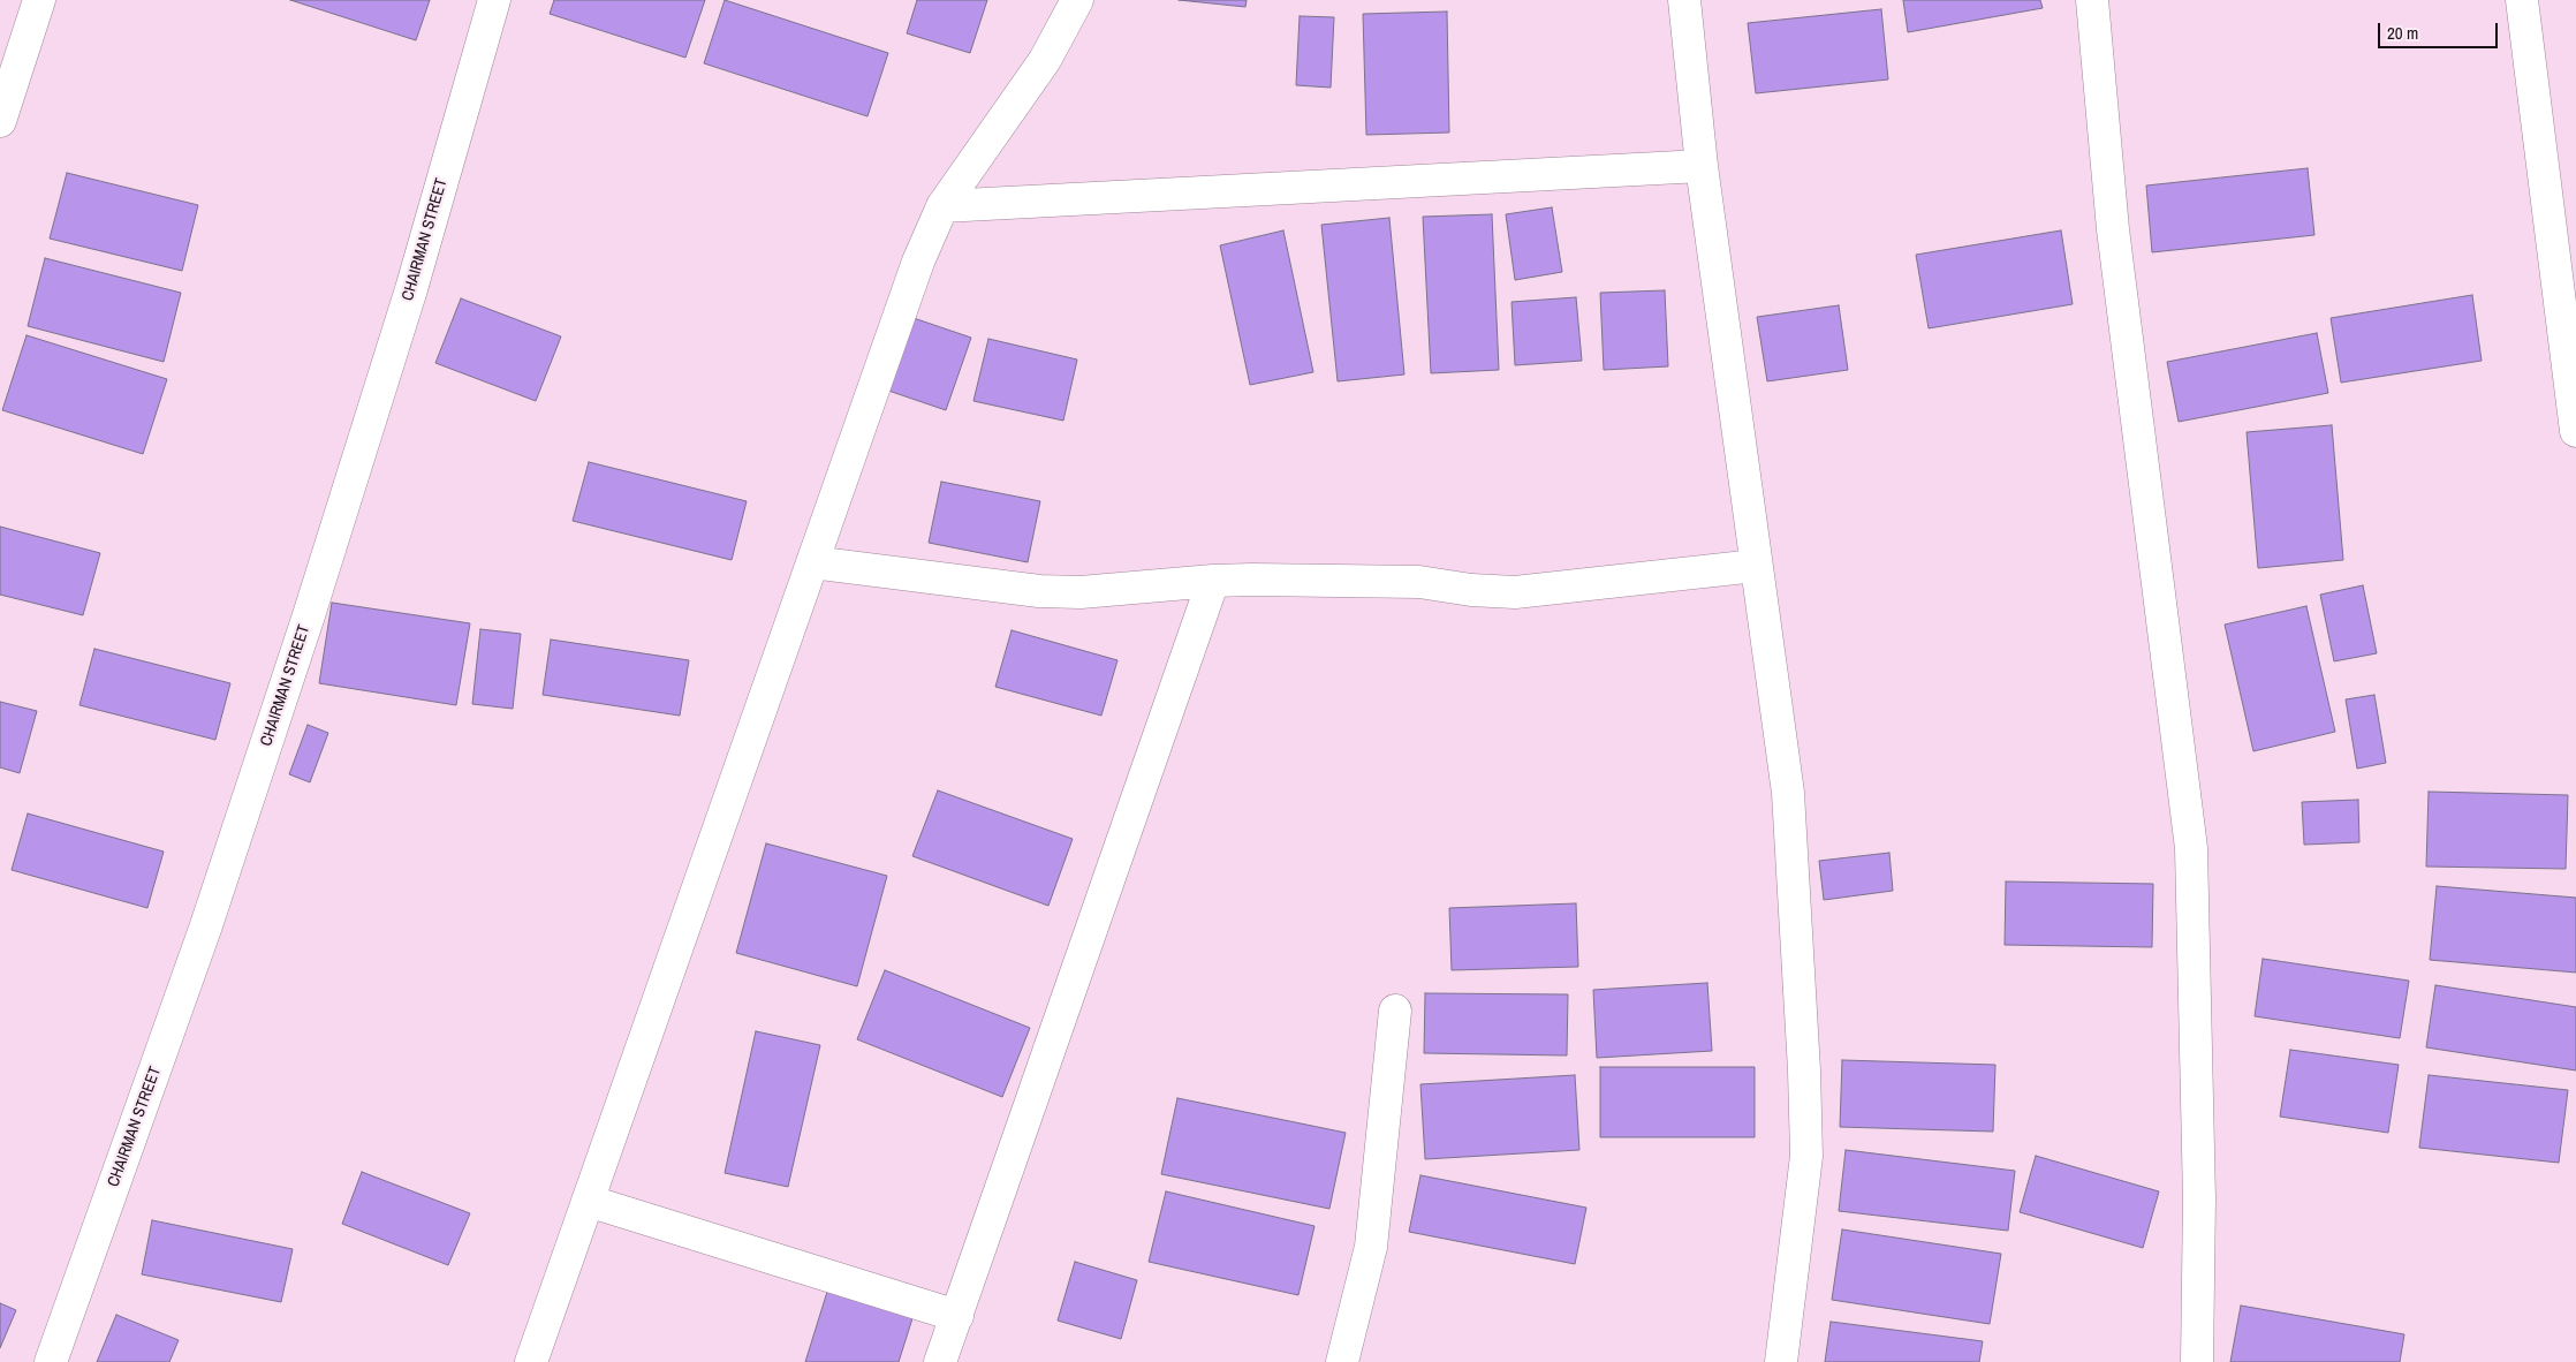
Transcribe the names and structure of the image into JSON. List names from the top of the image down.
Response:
{
  "streets": {
    "street": ["CHAIRMAN STREET"]
  },
  "scale_bar": "20 m"
}
